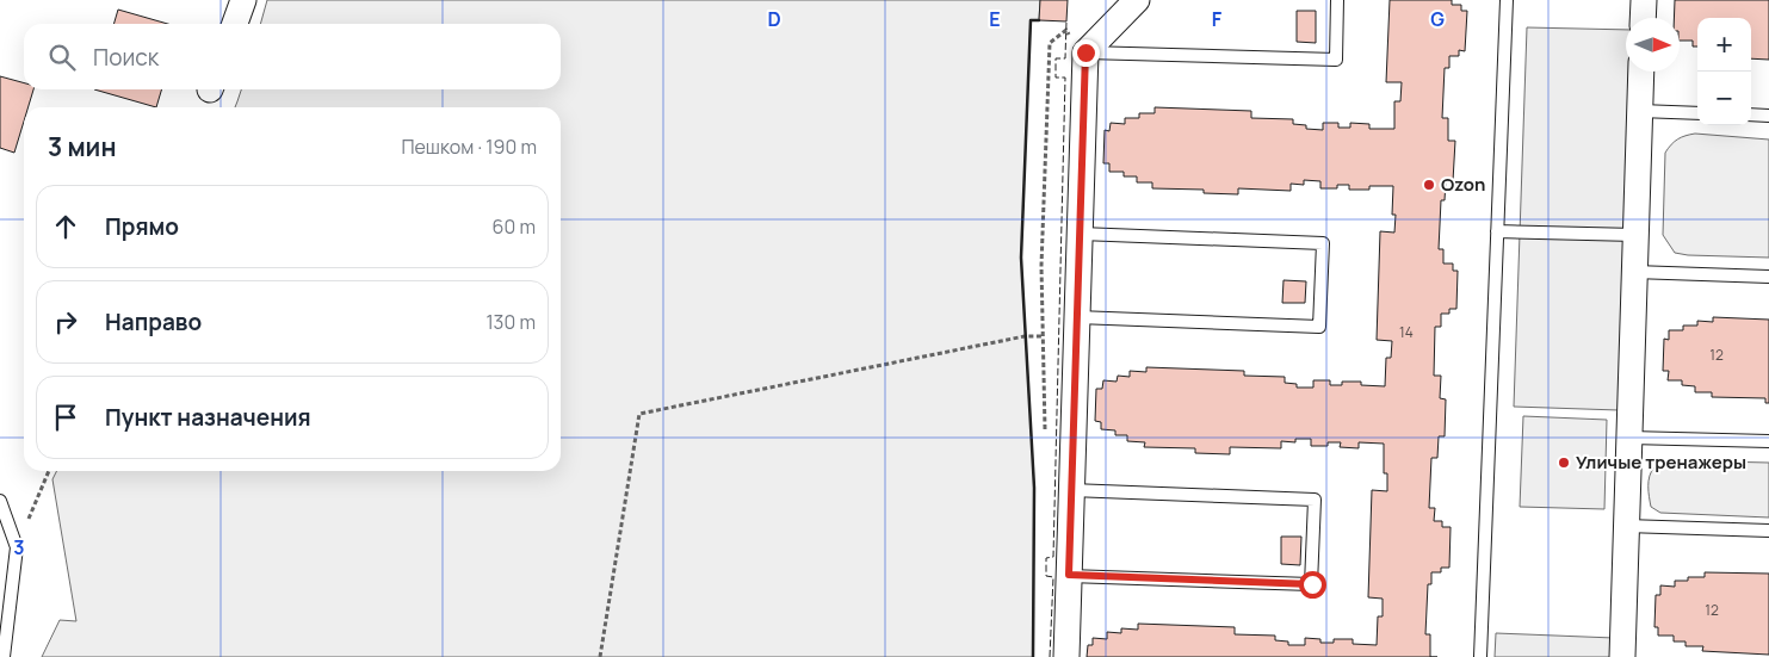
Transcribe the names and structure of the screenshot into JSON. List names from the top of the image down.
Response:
{
  "places": ["Ozon", "Уличые тренажеры"],
  "house_numbers": ["14", "12", "12"],
  "north": "right",
  "page": {
    "map_buttons": ["+", "−"],
    "search": "Поиск",
    "heading": ["3 мин", "Пешком · 190 m"],
    "list": [
      ["Прямо", "60 m"],
      ["Направо", "130 m"],
      "Пункт назначения"
    ]
  },
  "grid": {
    "columns": [
      "D",
      "E",
      "F",
      "G"
    ],
    "rows": ["3"]
  }
}
